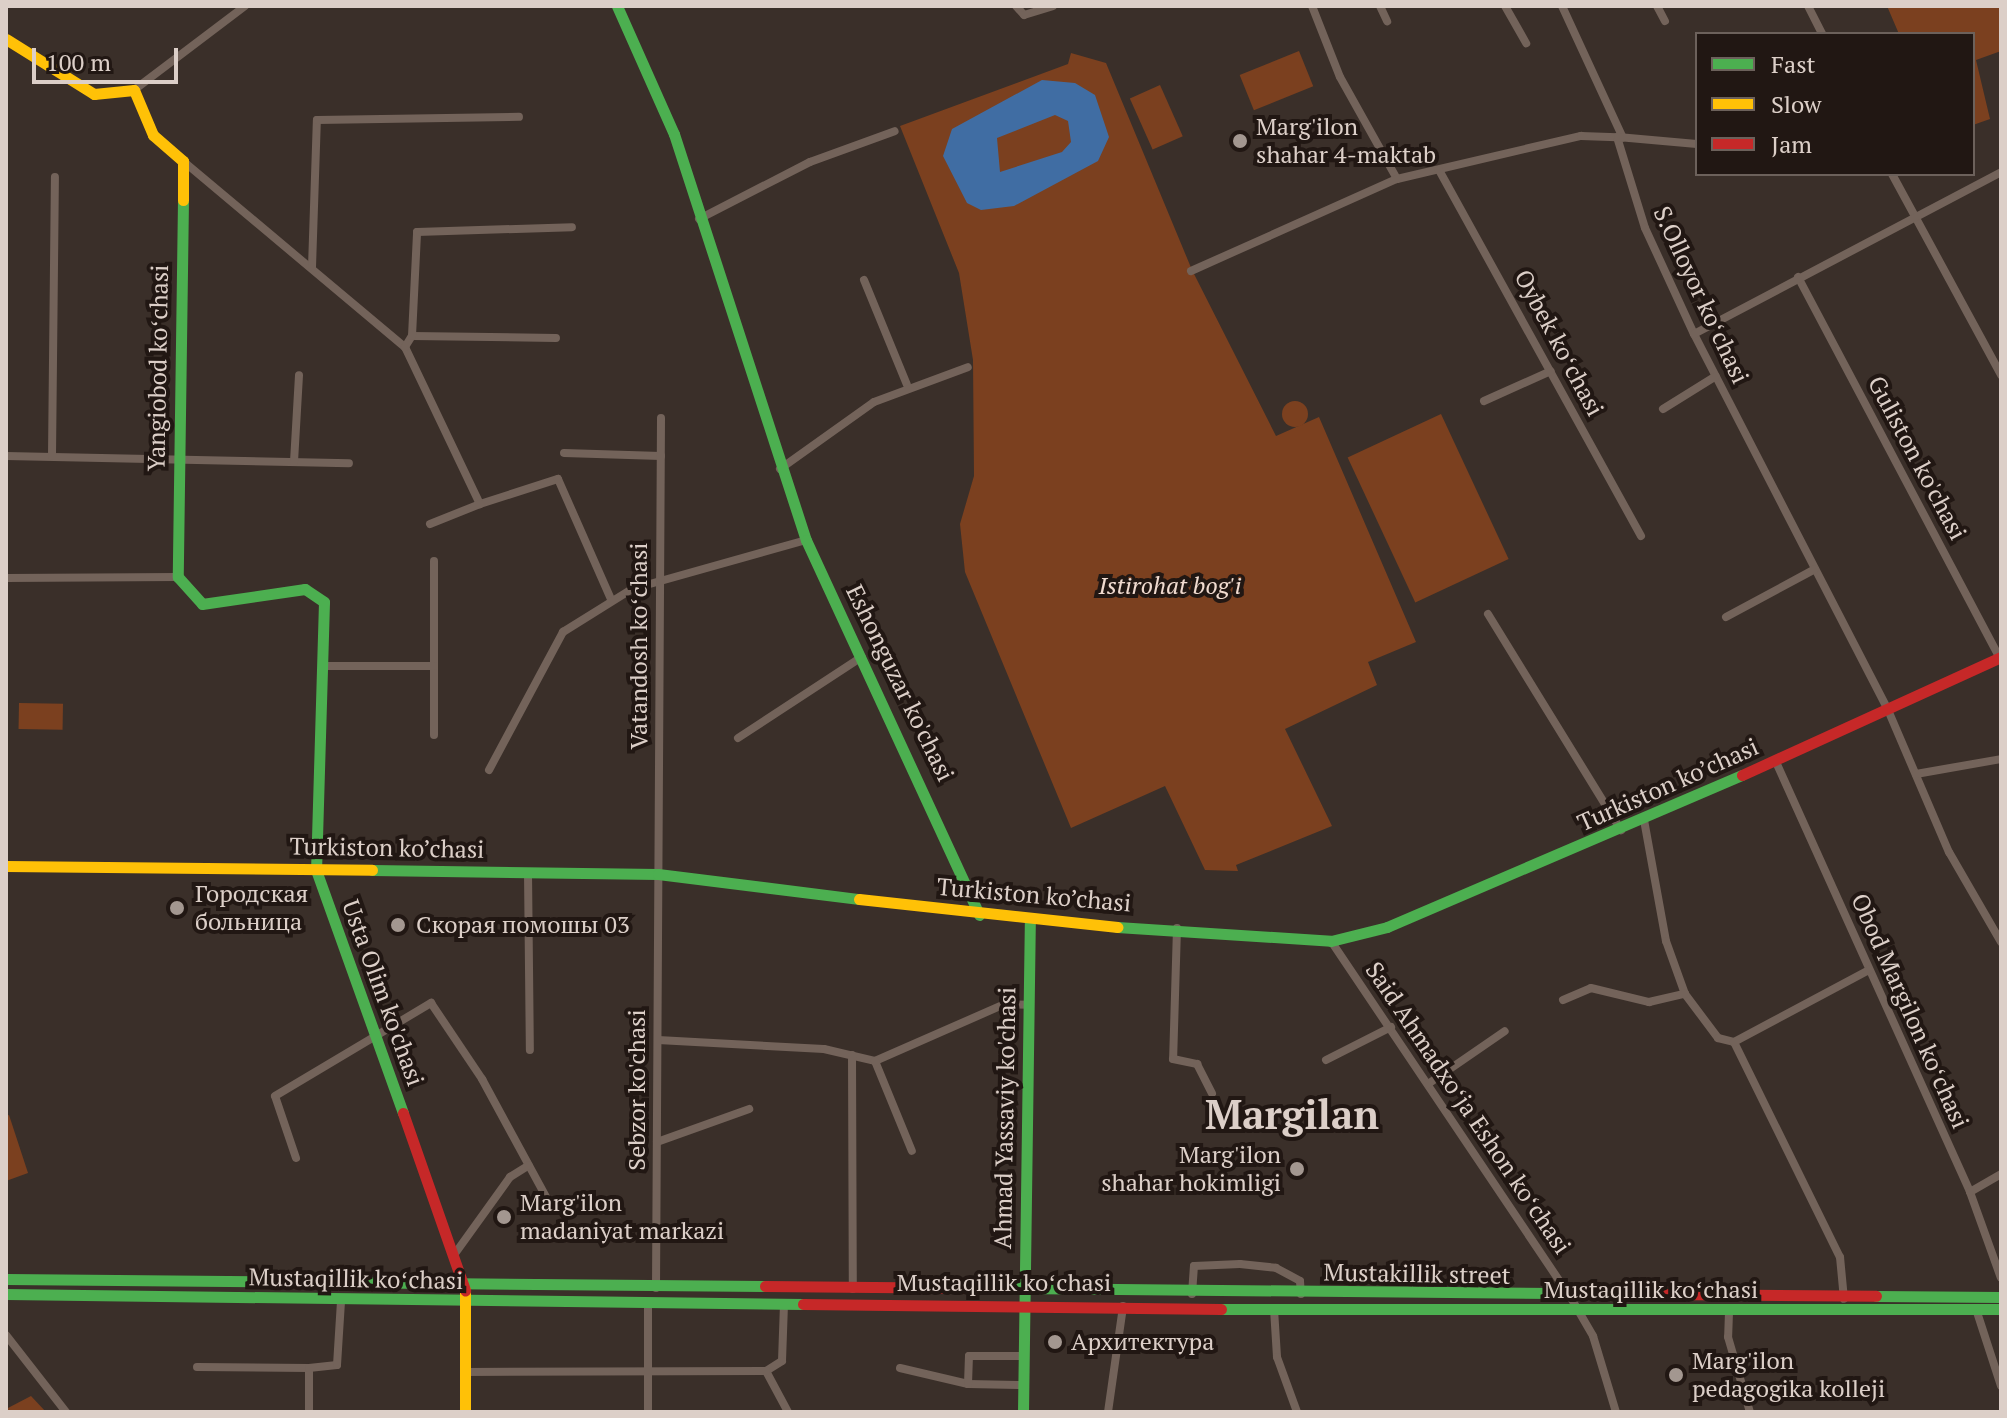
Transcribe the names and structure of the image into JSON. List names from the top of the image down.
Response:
{
  "streets": {
    "main road": [
      "Yangiobod koʻchasi",
      "Eshonguzar ko'chasi",
      "Turkiston ko’chasi",
      "Usta Olim ko'chasi",
      "Ahmad Yassaviy ko'chasi",
      "Mustakillik street",
      "Mustaqillik koʻchasi"
    ],
    "street": [
      "S.Olloyor koʻchasi",
      "Oybek koʻchasi",
      "Guliston ko'chasi",
      "Vatandosh koʻchasi",
      "Obod Margilon koʻchasi",
      "Sebzor ko'chasi",
      "Said Ahmadxoʻja Eshon koʻchasi"
    ]
  },
  "crossings": [
    ["S.Olloyor koʻchasi", "Turkiston ko’chasi"],
    ["Yangiobod koʻchasi", "Usta Olim ko'chasi"],
    ["Guliston ko'chasi", "Turkiston ko’chasi"],
    ["Vatandosh koʻchasi", "Turkiston ko’chasi"],
    ["Vatandosh koʻchasi", "Sebzor ko'chasi"],
    ["Eshonguzar ko'chasi", "Turkiston ko’chasi"],
    ["Turkiston ko’chasi", "Usta Olim ko'chasi"],
    ["Turkiston ko’chasi", "Obod Margilon koʻchasi"],
    ["Turkiston ko’chasi", "Said Ahmadxoʻja Eshon koʻchasi"],
    ["Turkiston ko’chasi", "Ahmad Yassaviy ko'chasi"],
    ["Usta Olim ko'chasi", "Mustaqillik koʻchasi"],
    ["Sebzor ko'chasi", "Mustaqillik koʻchasi"],
    ["Said Ahmadxoʻja Eshon koʻchasi", "Mustakillik street"],
    ["Said Ahmadxoʻja Eshon koʻchasi", "Mustaqillik koʻchasi"],
    ["Ahmad Yassaviy ko'chasi", "Mustakillik street"],
    ["Ahmad Yassaviy ko'chasi", "Mustaqillik koʻchasi"],
    ["Mustakillik street", "Mustaqillik koʻchasi"]
  ],
  "districts": ["Margilan"],
  "parks": ["Istirohat bog'i"],
  "places": [
    "Marg'ilon shahar 4-maktab",
    "Городская больница",
    "Скорая помошы 03",
    "Marg'ilon shahar hokimligi",
    "Marg'ilon madaniyat markazi",
    "Архитектура",
    "Marg'ilon pedagogika kolleji"
  ],
  "legend": ["Fast", "Slow", "Jam"],
  "scale_bar": "100 m"
}
